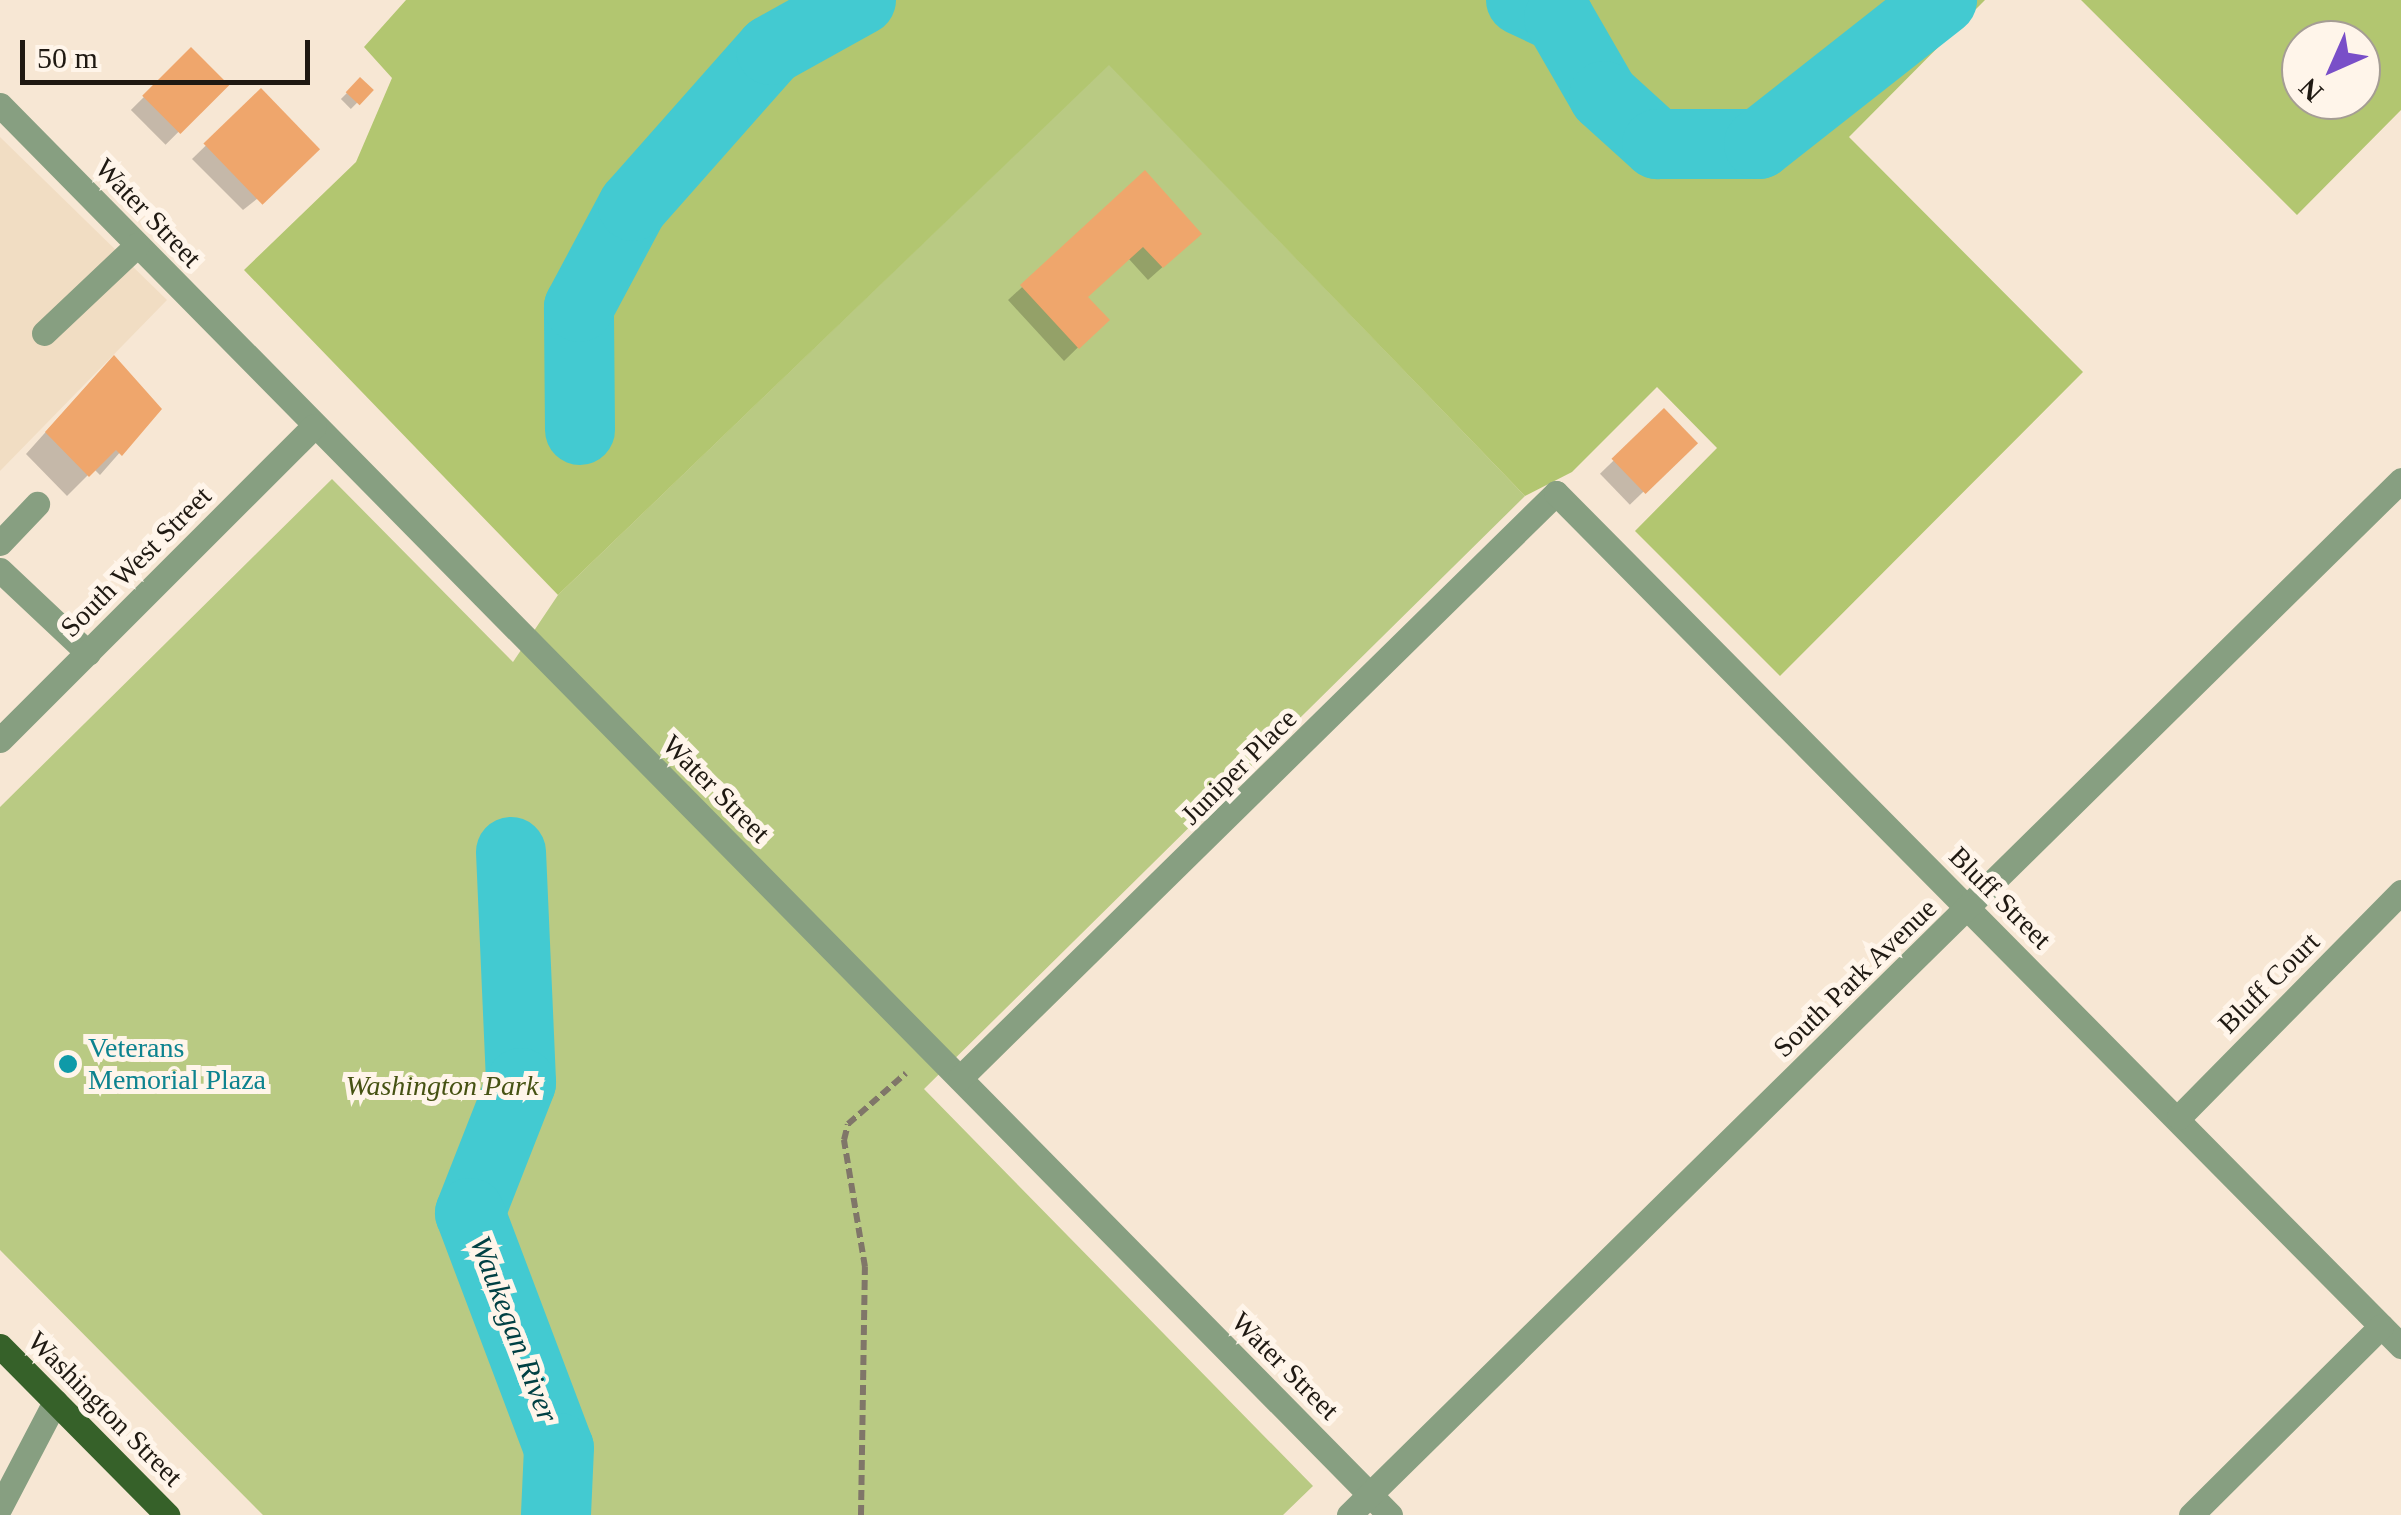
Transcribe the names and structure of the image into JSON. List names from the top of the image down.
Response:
{
  "streets": {
    "main road": ["Washington Street"],
    "street": [
      "Water Street",
      "South West Street",
      "Juniper Place",
      "Bluff Street",
      "South Park Avenue",
      "Bluff Court"
    ]
  },
  "crossings": [
    ["Water Street", "South West Street"],
    ["Water Street", "Juniper Place"],
    ["Water Street", "South Park Avenue"],
    ["Juniper Place", "Bluff Street"],
    ["Bluff Street", "South Park Avenue"],
    ["Bluff Street", "Bluff Court"]
  ],
  "water": ["Waukegan River"],
  "parks": ["Washington Park"],
  "places": ["Veterans Memorial Plaza"],
  "scale_bar": "50 m",
  "north": "bottom left"
}
